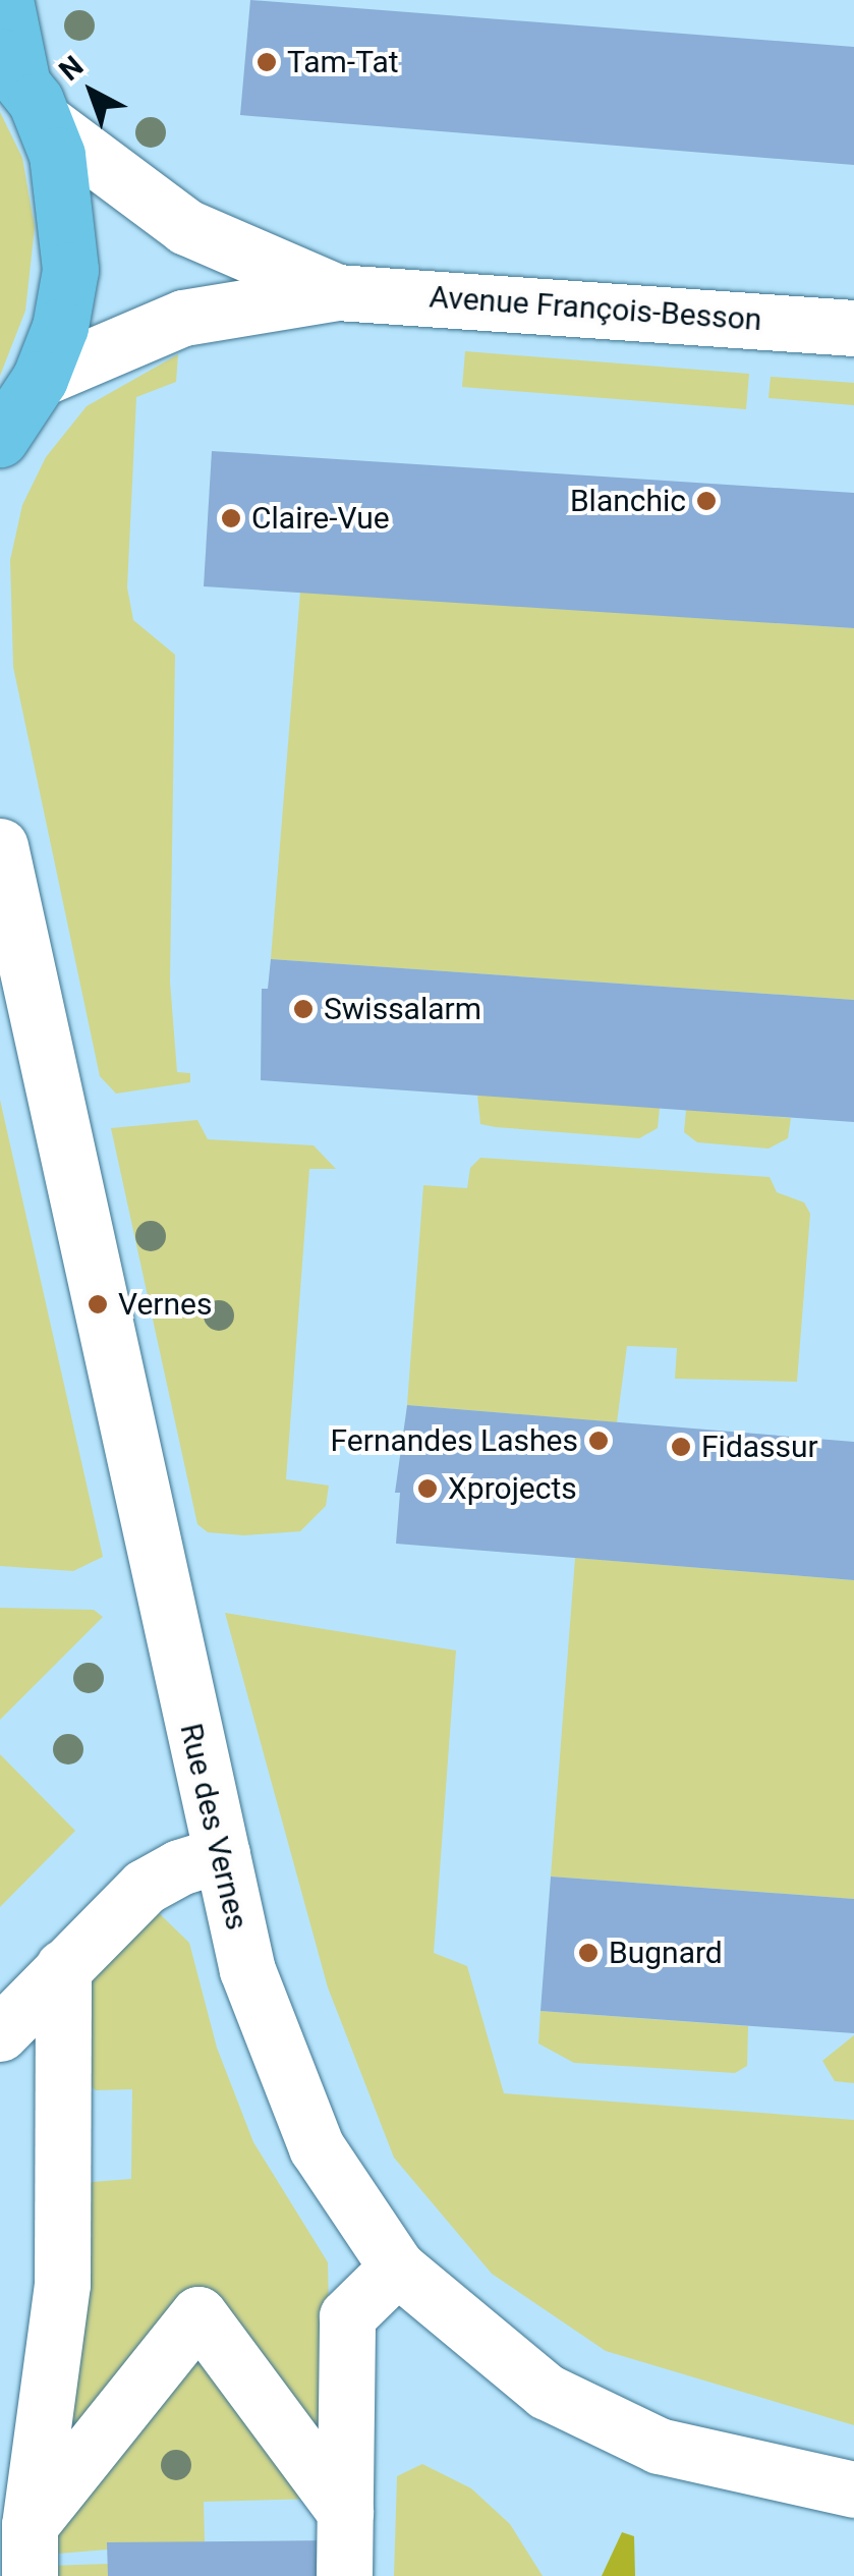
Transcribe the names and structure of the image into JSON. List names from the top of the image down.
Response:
{
  "streets": {
    "street": ["Avenue François-Besson", "Rue des Vernes"]
  },
  "places": [
    "Tam-Tat",
    "Blanchic",
    "Claire-Vue",
    "Swissalarm",
    "Vernes",
    "Fernandes Lashes",
    "Fidassur",
    "Xprojects",
    "Bugnard"
  ],
  "north": "top left"
}
